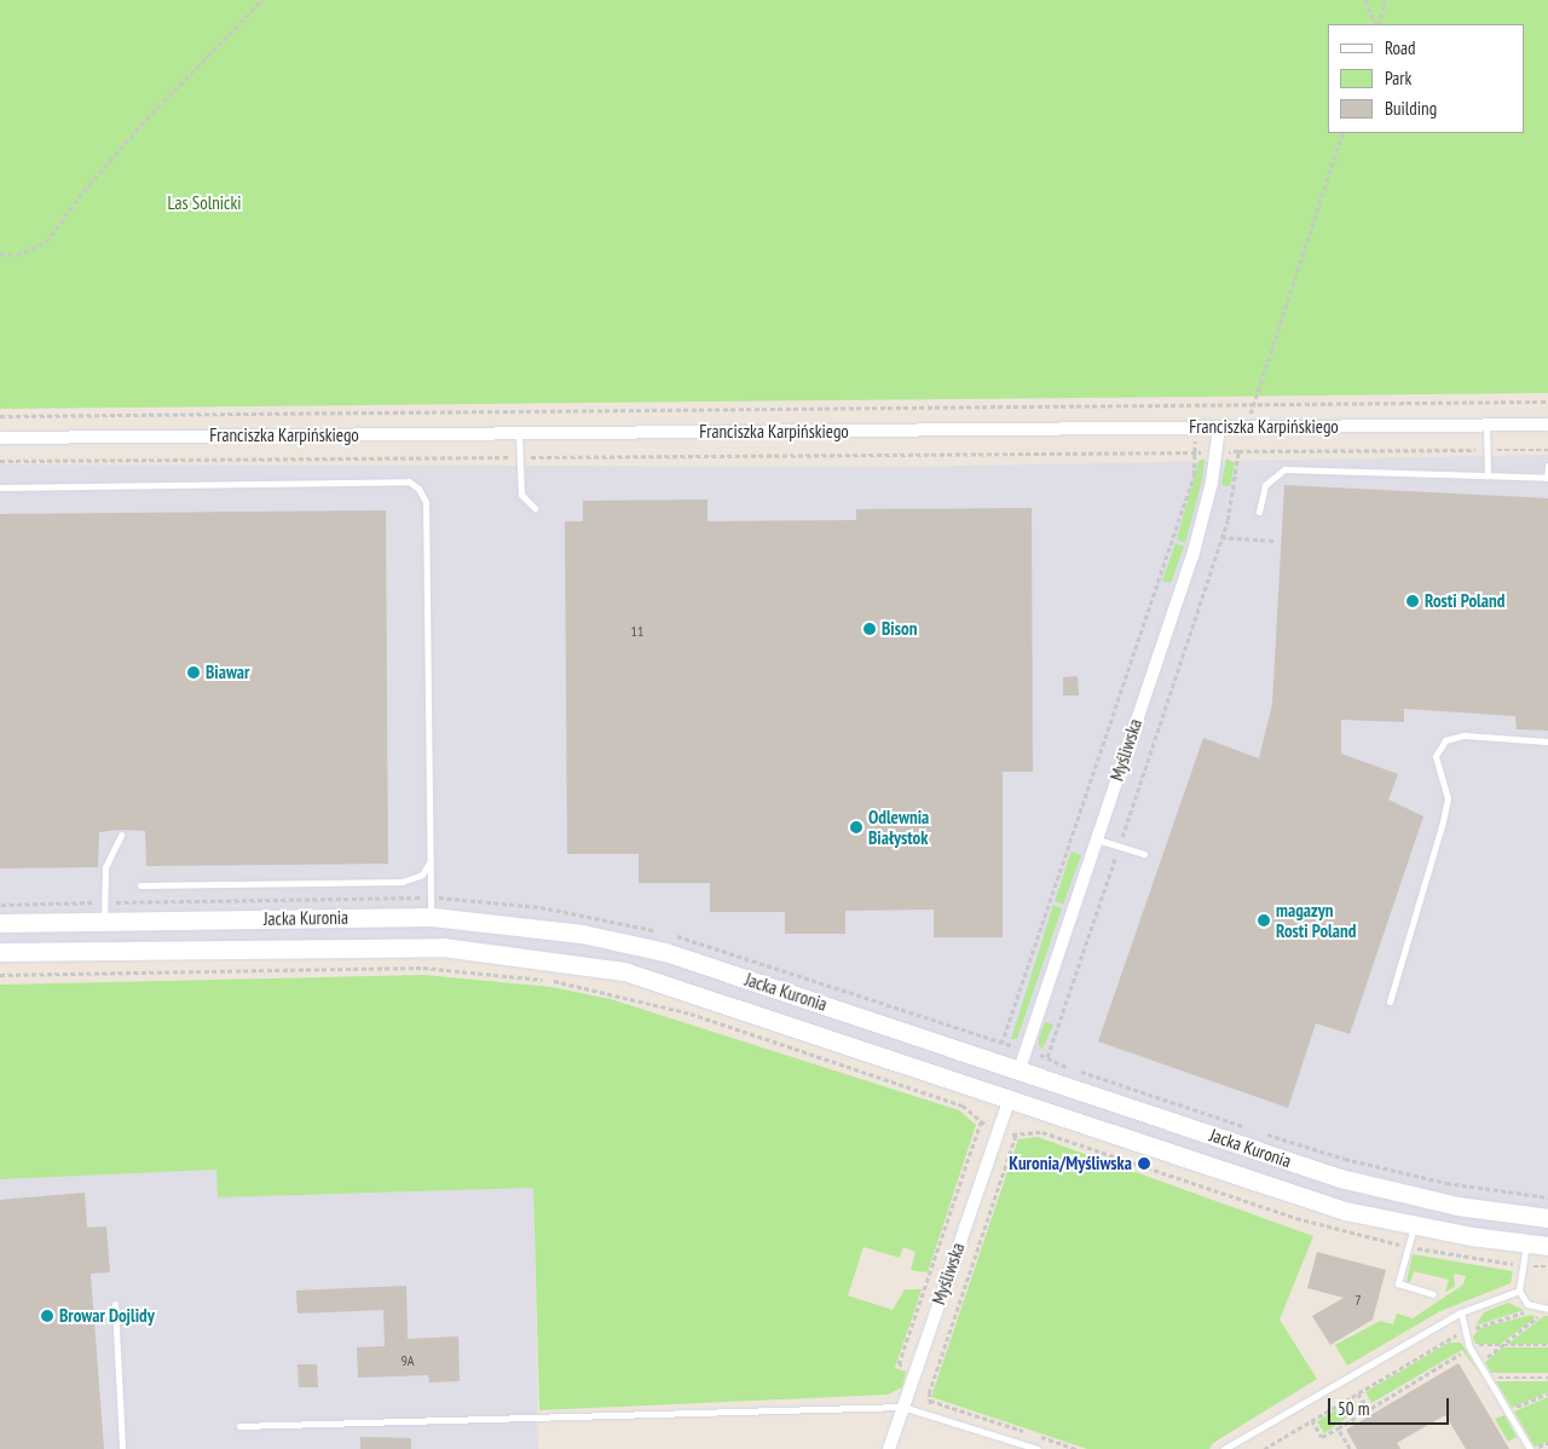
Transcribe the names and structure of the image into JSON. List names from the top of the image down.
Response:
{
  "streets": {
    "main road": ["Jacka Kuronia"],
    "street": ["Franciszka Karpińskiego", "Myśliwska"]
  },
  "crossings": [
    ["Franciszka Karpińskiego", "Myśliwska"],
    ["Myśliwska", "Jacka Kuronia"]
  ],
  "parks": ["Las Solnicki"],
  "places": [
    "Rosti Poland",
    "Bison",
    "Biawar",
    "Odlewnia Białystok",
    "magazyn Rosti Poland",
    "Kuronia/Myśliwska",
    "Browar Dojlidy"
  ],
  "house_numbers": ["11", "7", "9A"],
  "legend": ["Road", "Park", "Building"],
  "scale_bar": "50 m"
}
